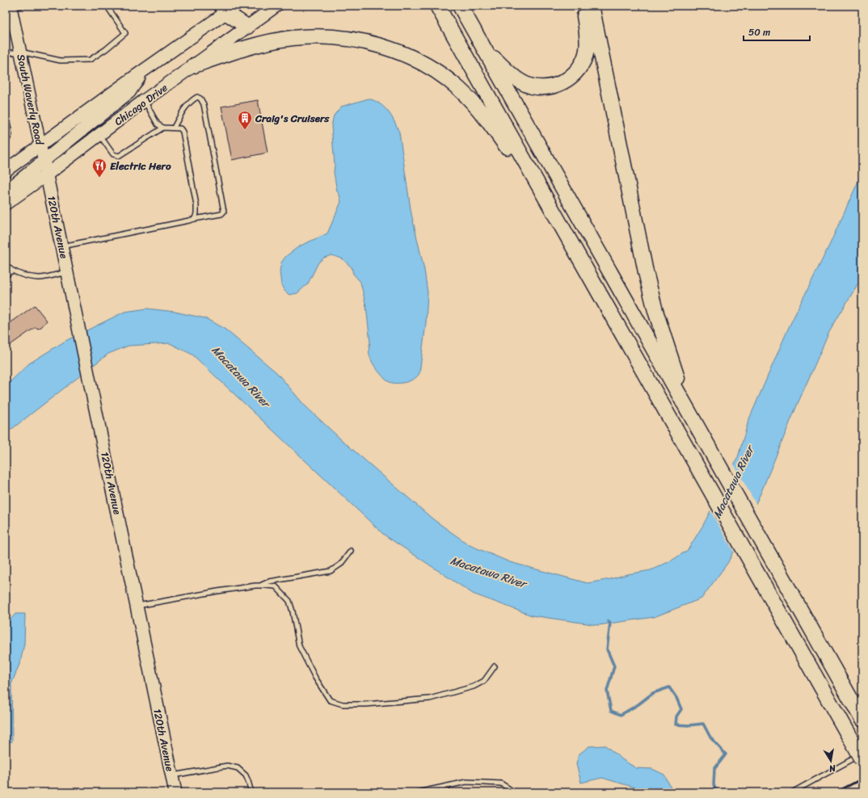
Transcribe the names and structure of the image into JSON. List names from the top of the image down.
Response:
{
  "streets": {
    "main road": ["South Waverly Road", "Chicago Drive", "120th Avenue"]
  },
  "crossings": [
    ["South Waverly Road", "Chicago Drive"],
    ["South Waverly Road", "120th Avenue"],
    ["Chicago Drive", "120th Avenue"]
  ],
  "water": ["Macatawa River"],
  "places": {
    "building": ["Craig's Cruisers"],
    "restaurant": ["Electric Hero"]
  },
  "scale_bar": "50 m",
  "north": "bottom"
}
